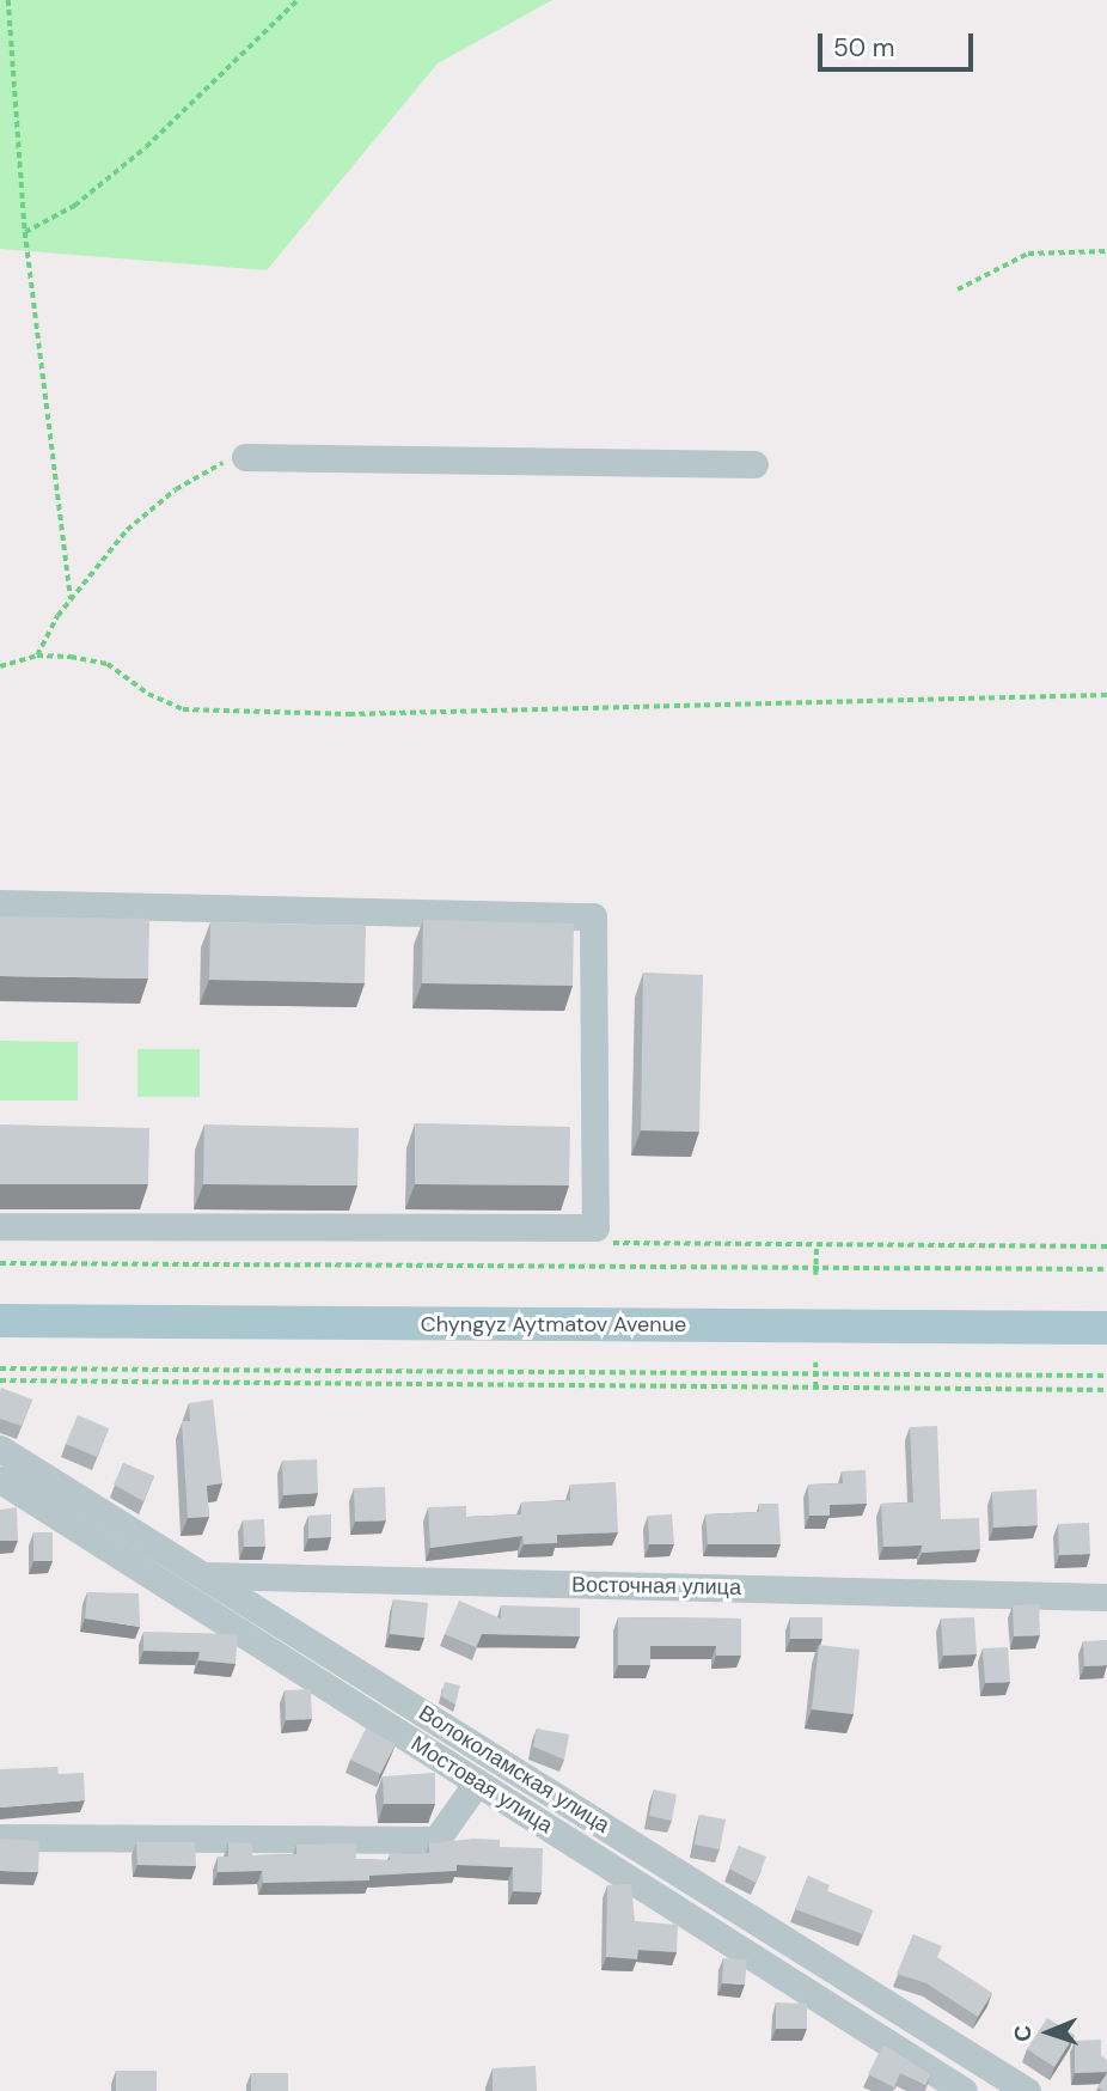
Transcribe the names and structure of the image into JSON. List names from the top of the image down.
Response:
{
  "streets": {
    "main road": ["Chyngyz Aytmatov Avenue"],
    "street": ["Восточная улица", "Волоколамская улица", "Мостовая улица"]
  },
  "crossings": [
    ["Восточная улица", "Волоколамская улица"]
  ],
  "scale_bar": "50 m",
  "north": "left"
}
